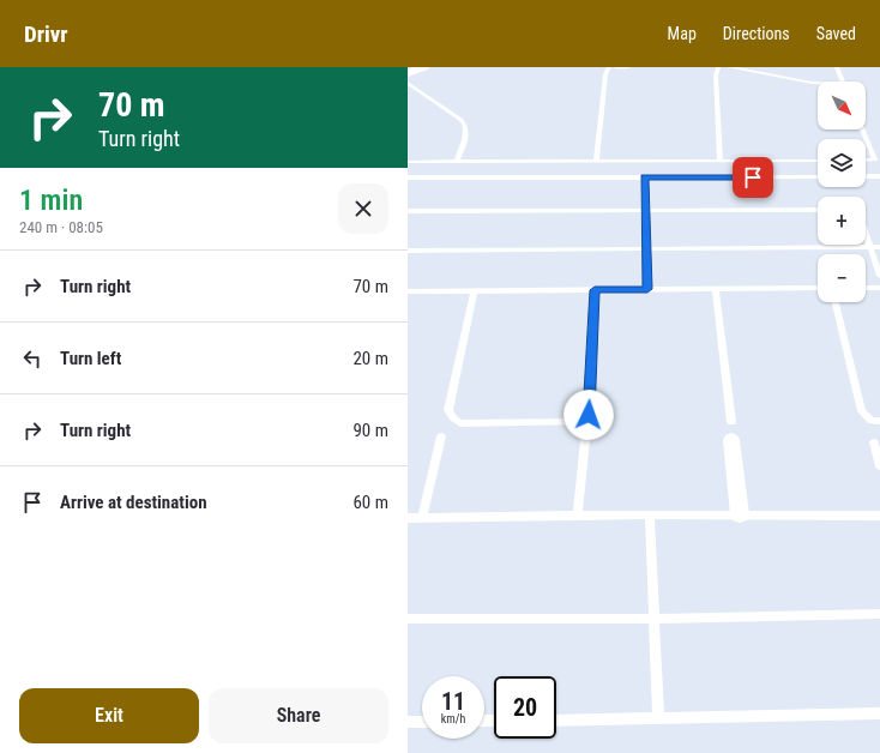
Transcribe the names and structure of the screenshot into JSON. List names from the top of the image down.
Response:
{
  "north": "bottom right",
  "page": {
    "header": "Drivr",
    "nav": ["Map", "Directions", "Saved"],
    "turn": ["70 m", "Turn right"],
    "map_buttons": ["+", "−"],
    "heading": ["1 min", "240 m · 08:05"],
    "list": [
      {
        "name": "Turn right",
        "value": "70 m"
      },
      {
        "name": "Turn left",
        "value": "20 m"
      },
      {
        "name": "Turn right",
        "value": "90 m"
      },
      {
        "name": "Arrive at destination",
        "value": "60 m"
      }
    ],
    "speed": "11 km/h",
    "limit": "20",
    "buttons": ["Exit", "Share"]
  }
}
